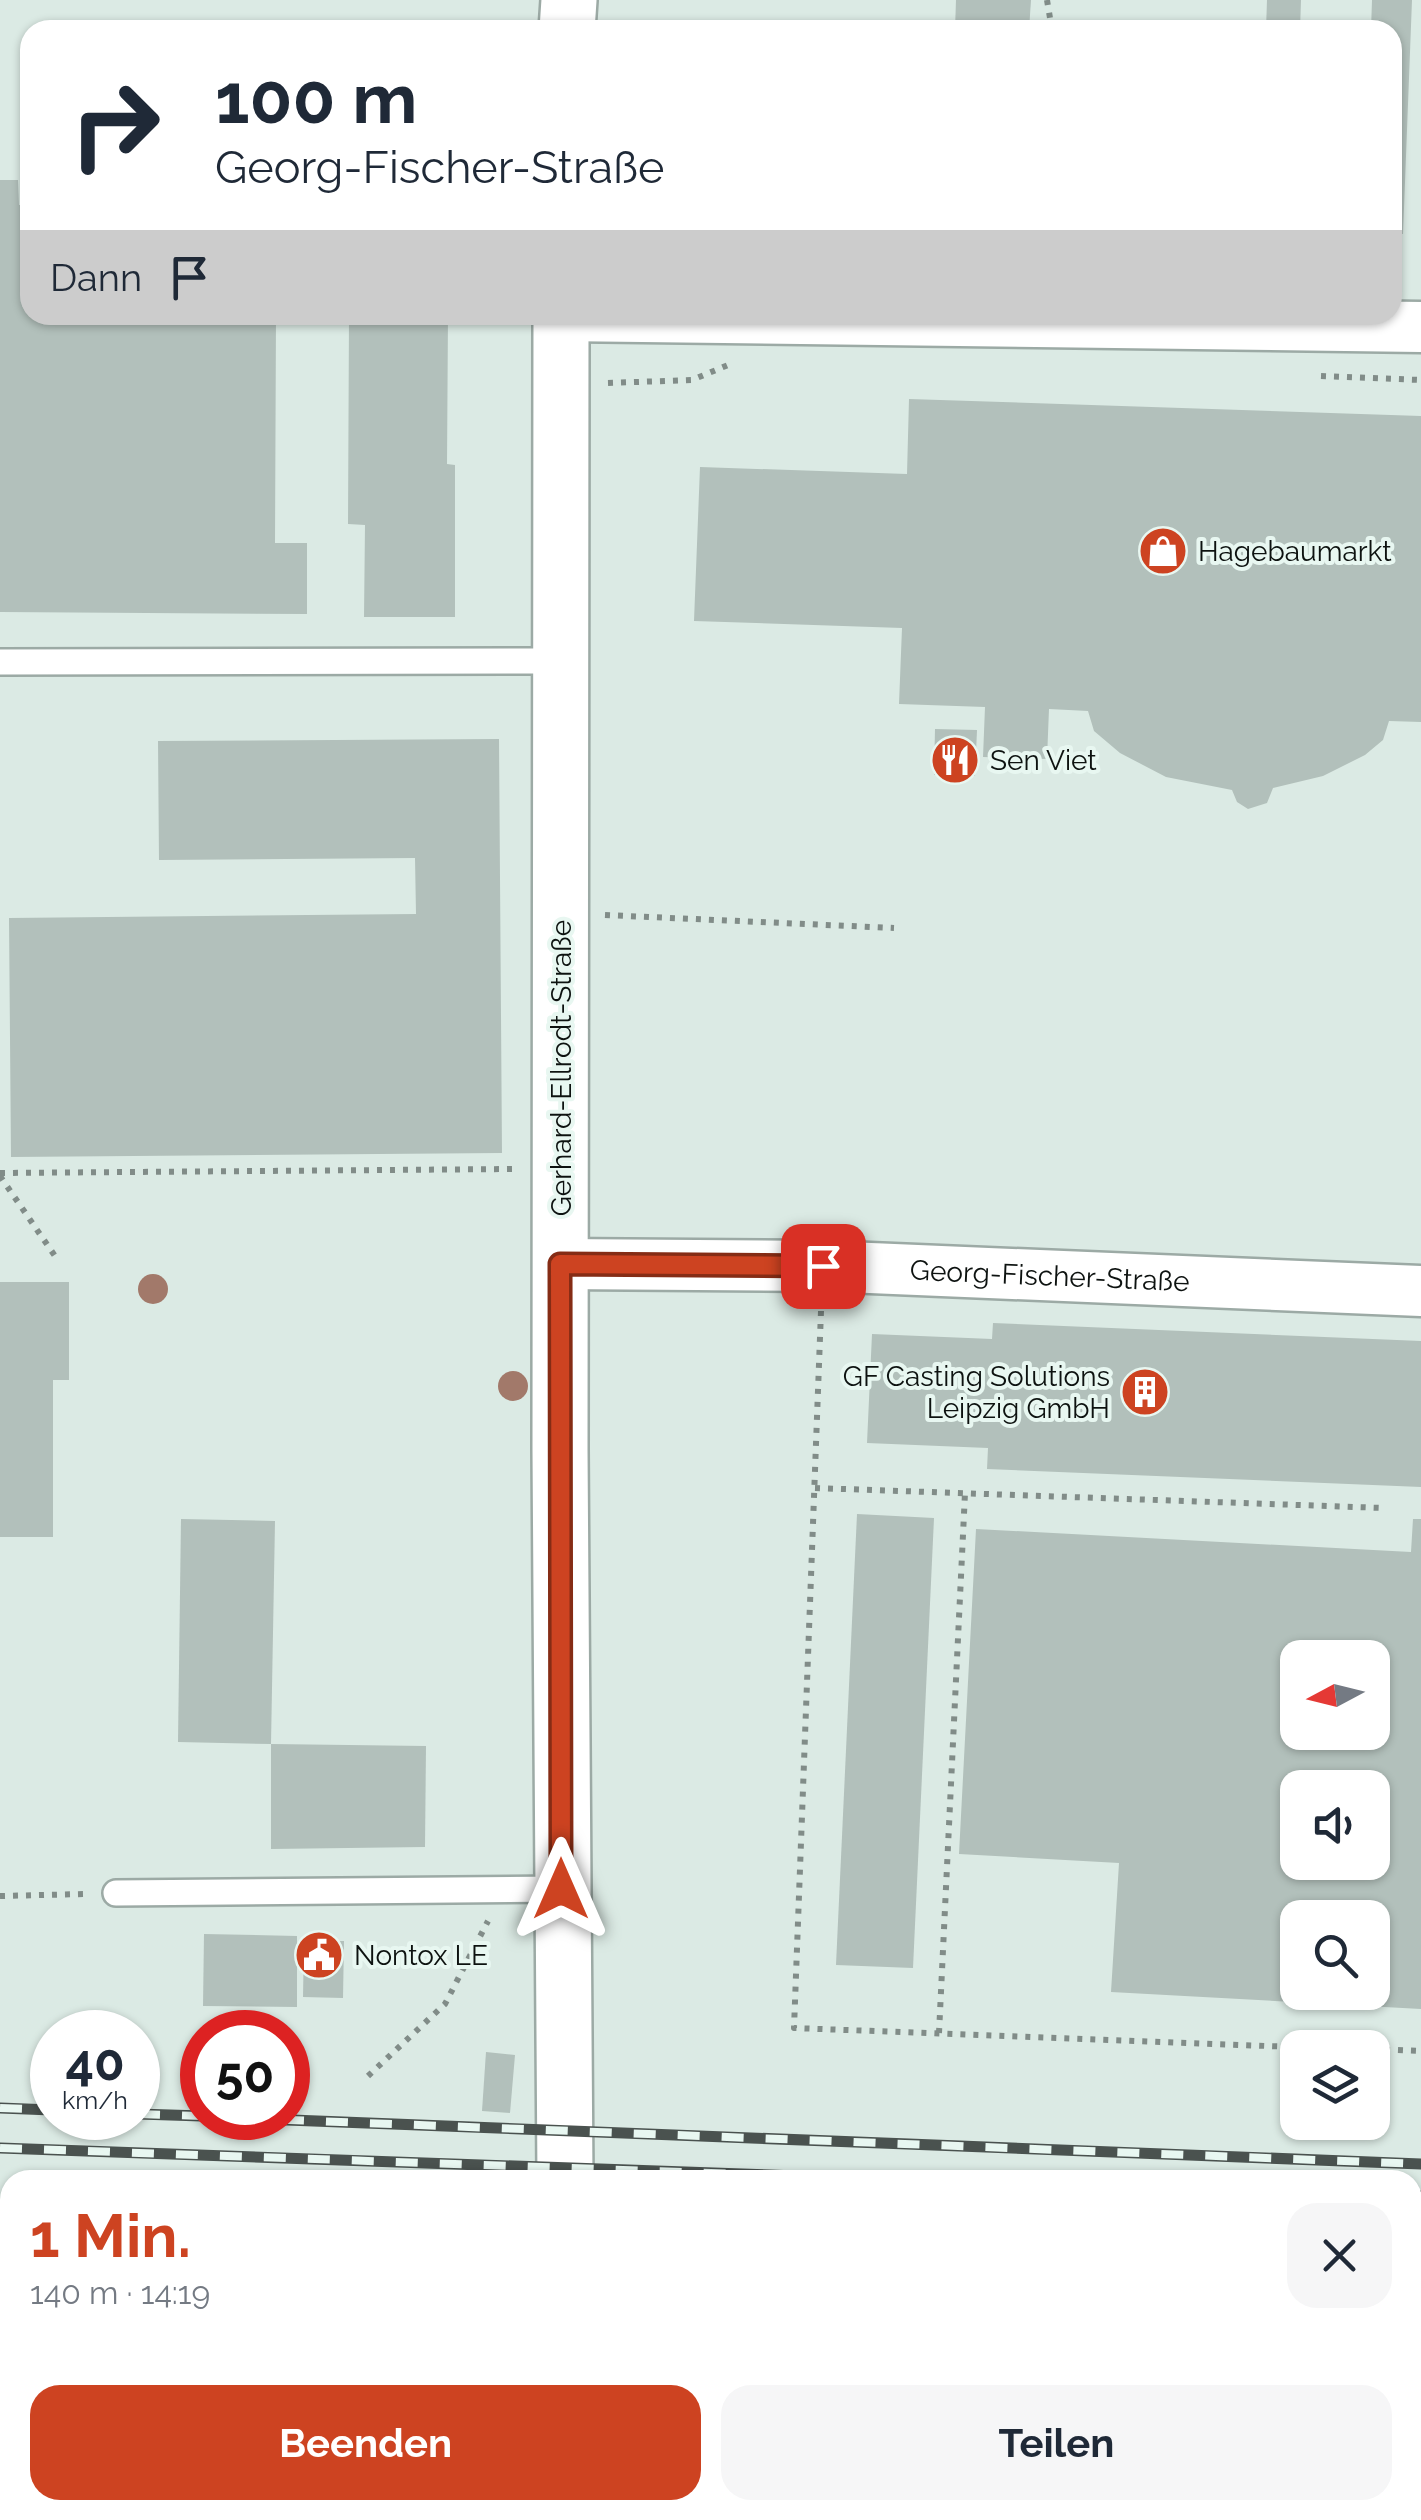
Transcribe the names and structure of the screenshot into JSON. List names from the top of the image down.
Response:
{
  "streets": {
    "main road": ["Gerhard-Ellrodt-Straße"],
    "street": ["Georg-Fischer-Straße"]
  },
  "crossings": [
    ["Gerhard-Ellrodt-Straße", "Georg-Fischer-Straße"]
  ],
  "places": {
    "shop": ["Hagebaumarkt"],
    "restaurant": ["Sen Viet"],
    "building": ["GF Casting Solutions Leipzig GmbH"],
    "public building": ["Nontox LE"]
  },
  "north": "left",
  "page": {
    "turn": ["100 m", "Georg-Fischer-Straße"],
    "then": "Dann",
    "speed": "40 km/h",
    "limit": "50",
    "heading": ["1 Min.", "140 m · 14:19"],
    "buttons": ["Beenden", "Teilen"]
  }
}
